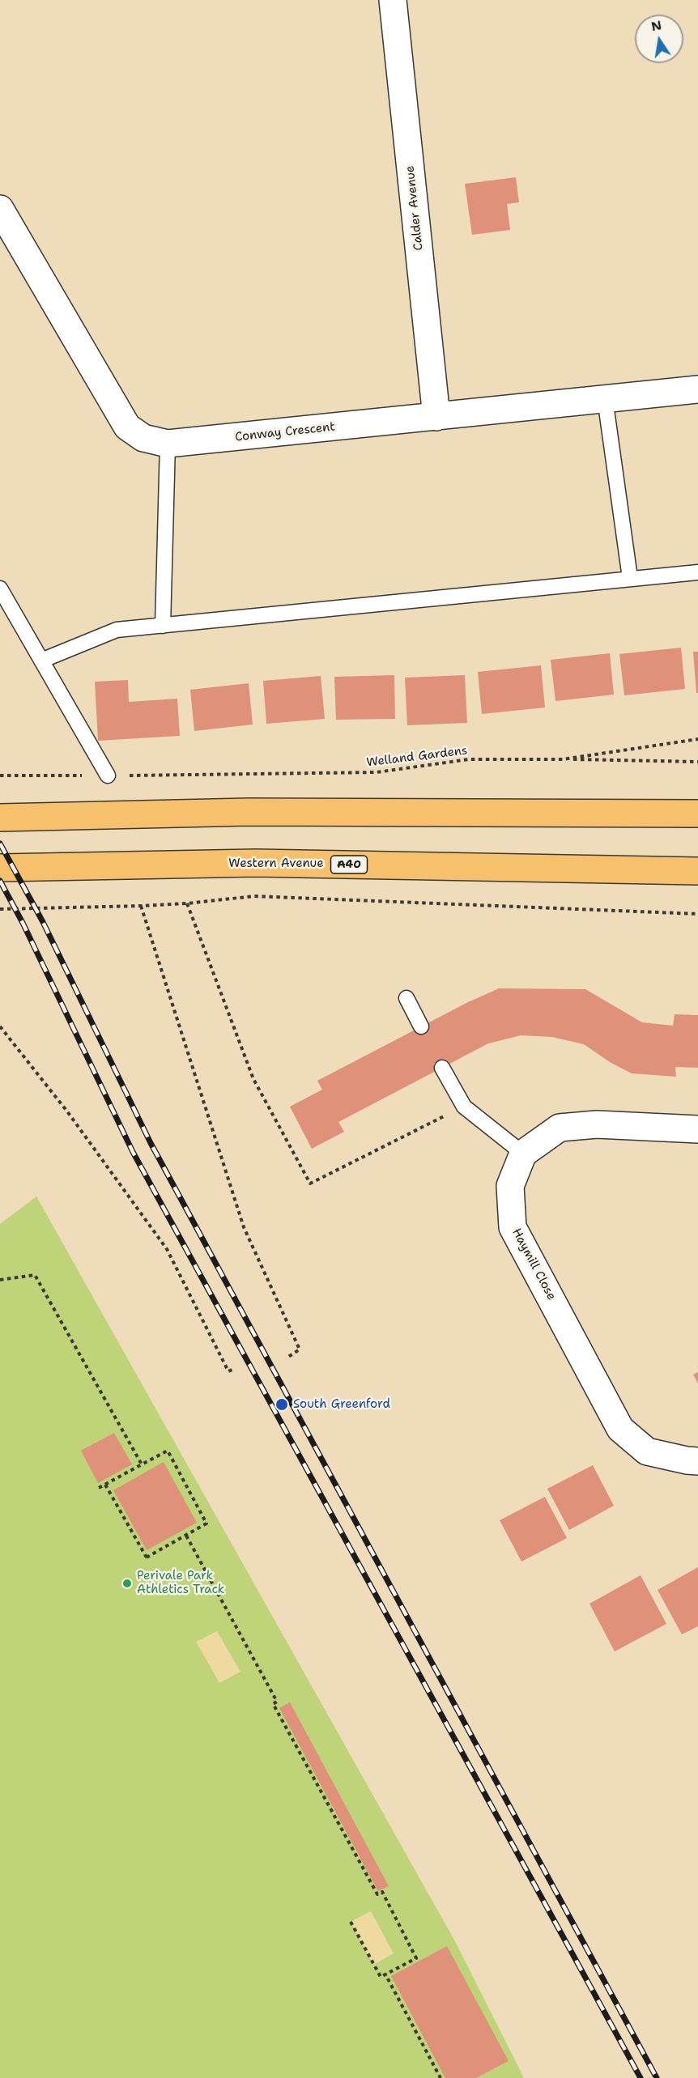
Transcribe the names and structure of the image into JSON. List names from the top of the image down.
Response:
{
  "streets": {
    "highway": ["Western Avenue", "A40"],
    "street": ["Calder Avenue", "Conway Crescent", "Haymill Close"],
    "path": ["Welland Gardens"]
  },
  "crossings": [
    ["Calder Avenue", "Conway Crescent"]
  ],
  "places": ["South Greenford", "Perivale Park Athletics Track"],
  "north": "top"
}
